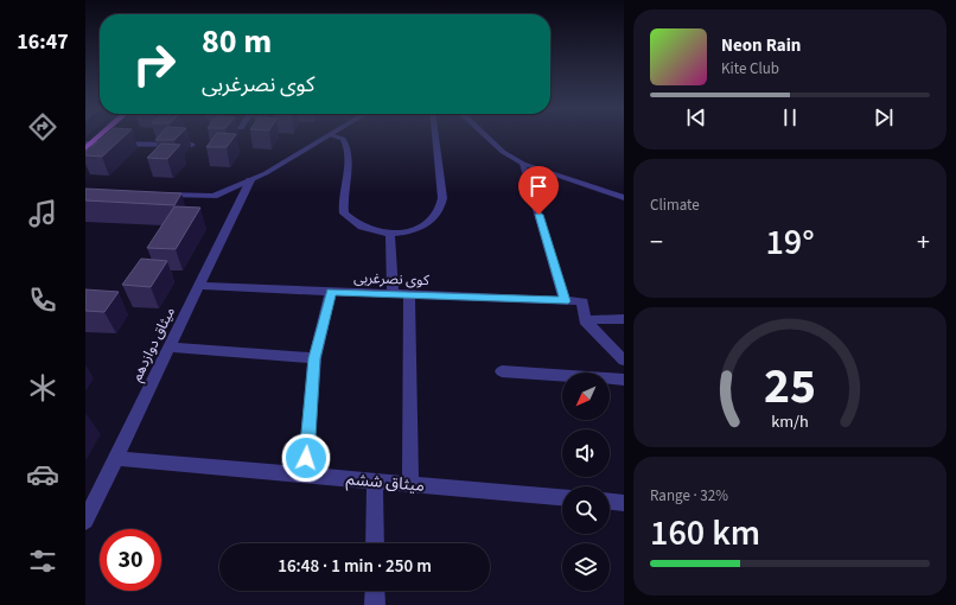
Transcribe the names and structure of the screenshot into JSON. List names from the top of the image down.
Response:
{
  "streets": {
    "street": ["کوی نصرغربی", "میثاق دوازدهم", "میثاق ششم"]
  },
  "crossings": [
    ["کوی نصرغربی", "میثاق دوازدهم"],
    ["میثاق دوازدهم", "میثاق ششم"]
  ],
  "north": "bottom left",
  "page": {
    "tabs": "16:47",
    "turn": ["80 m", "کوی نصرغربی"],
    "song": ["Neon Rain", "Kite Club"],
    "tile": [
      "Climate",
      ["Range · 32%", "160 km"]
    ],
    "heat": ["−", "19°", "+"],
    "limit": "30",
    "trip": "16:48 · 1 min · 250 m",
    "gauge": ["25", "km/h"]
  }
}
